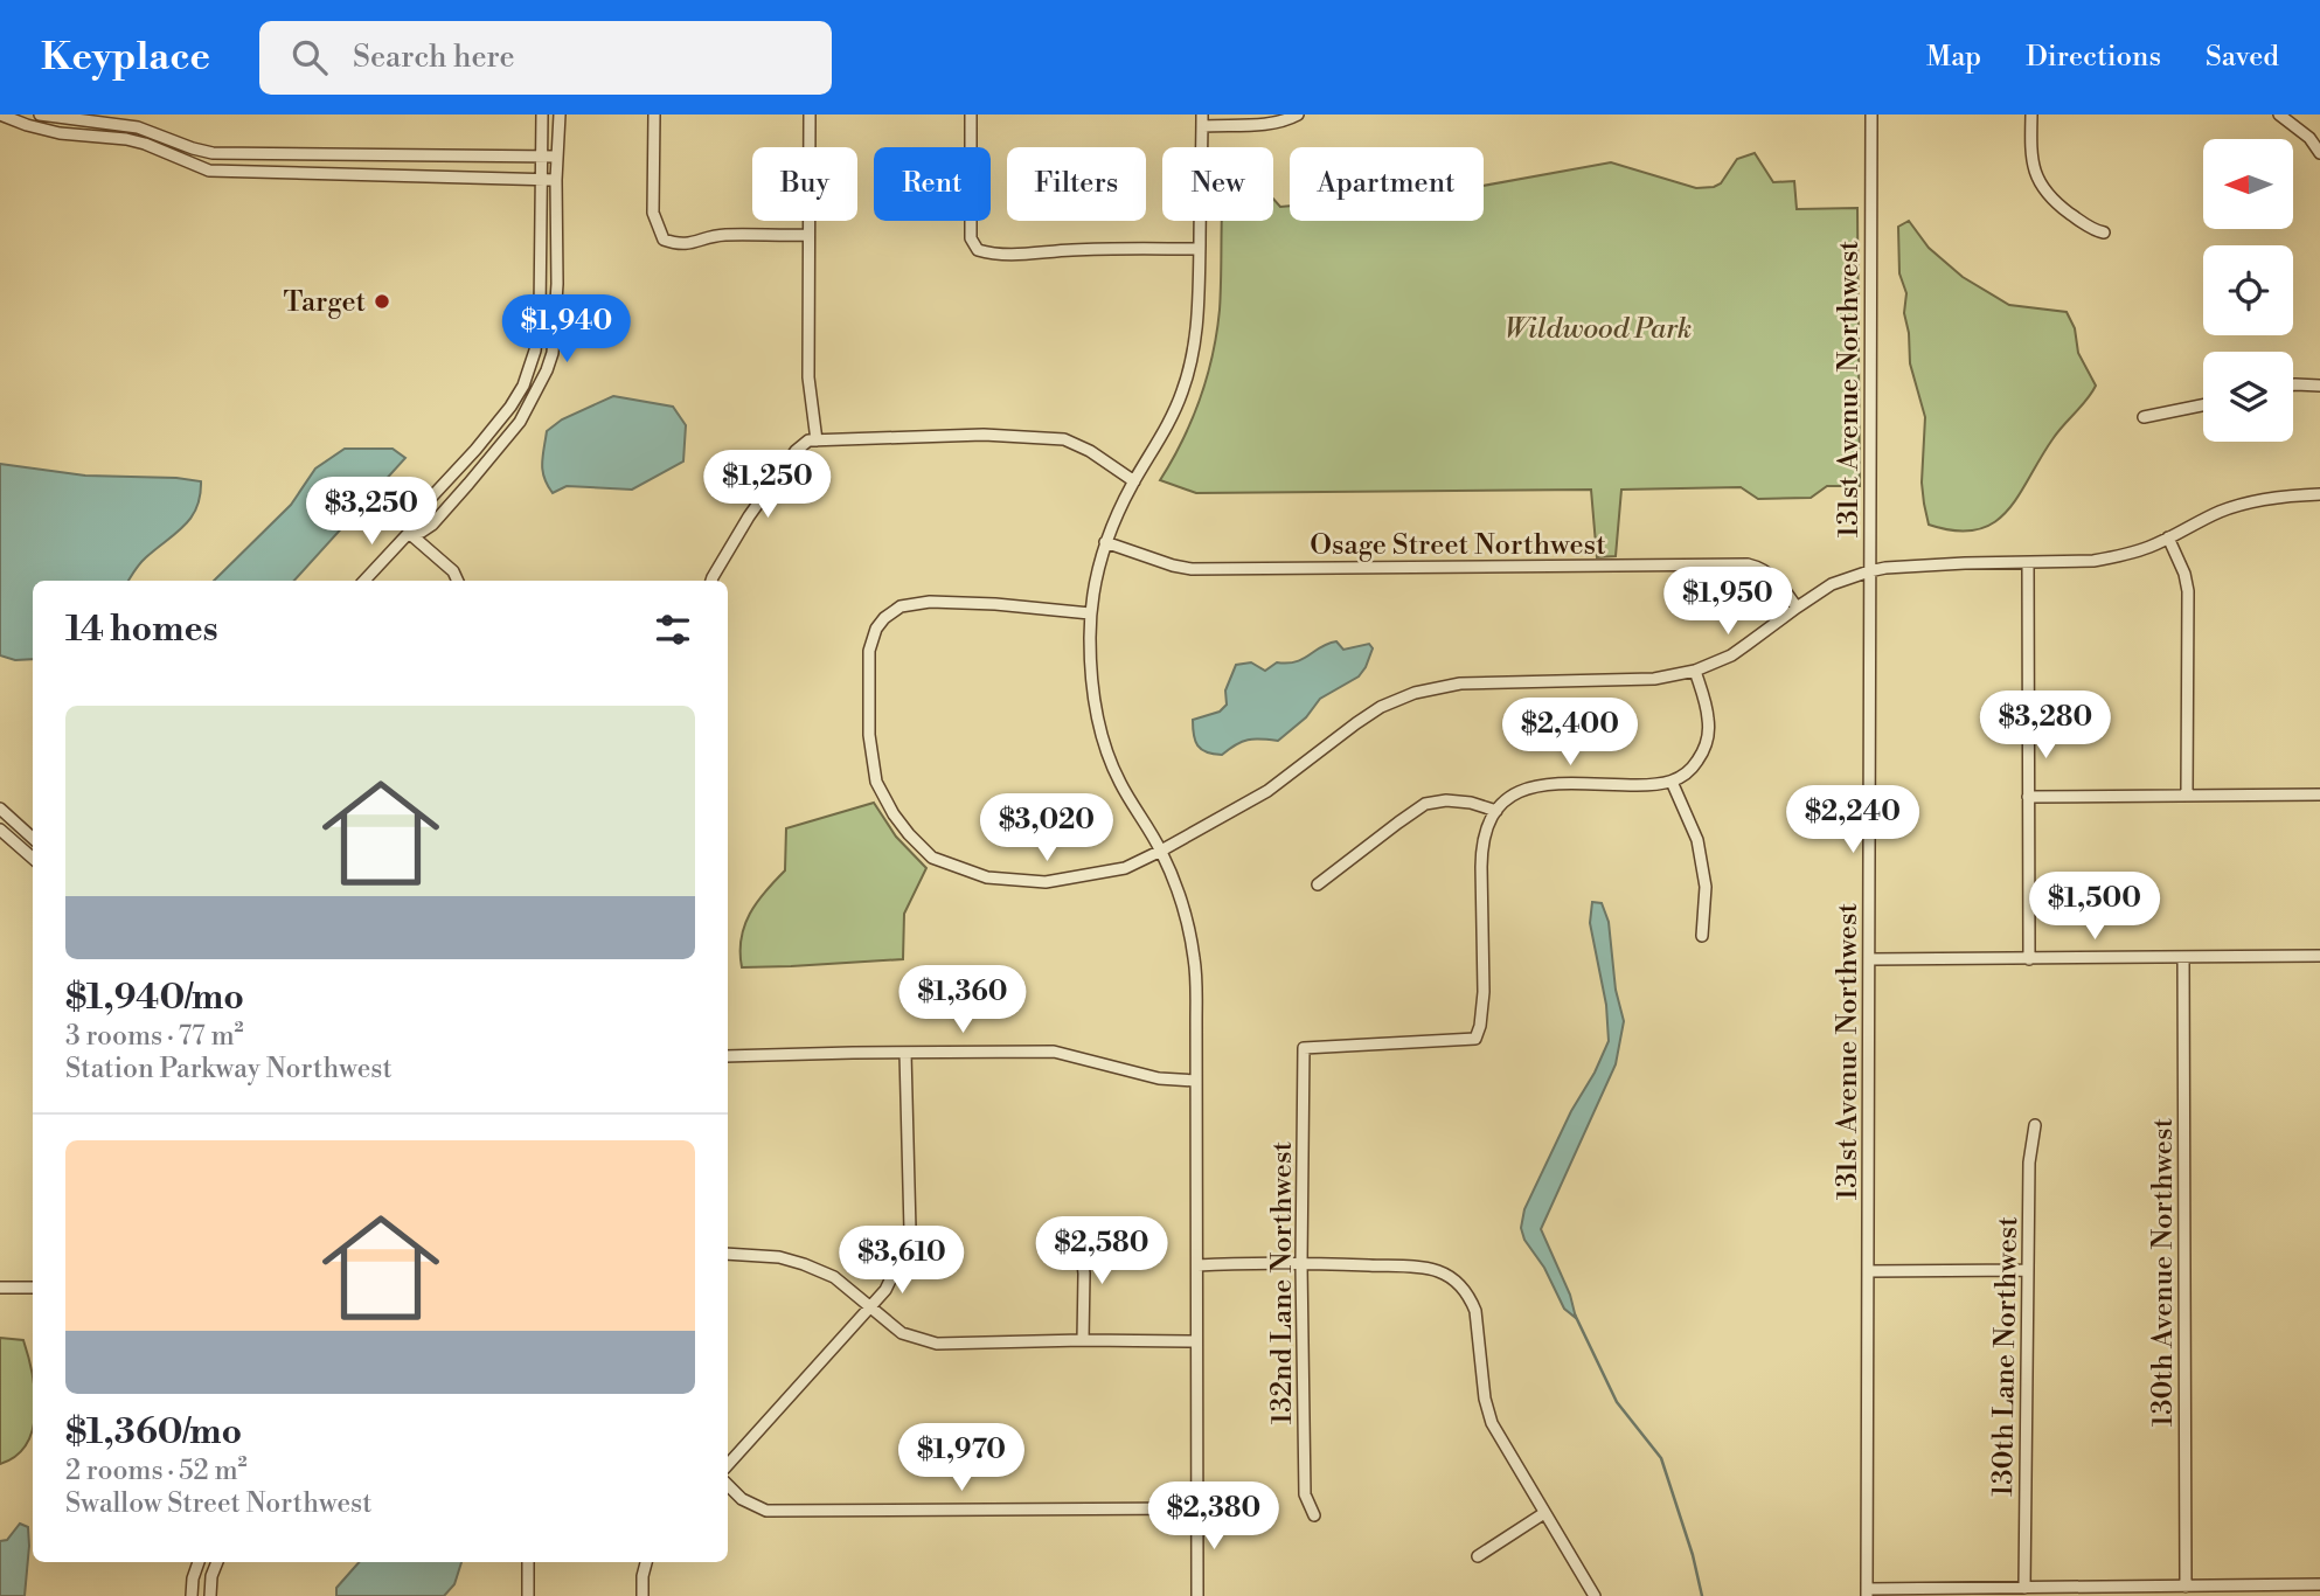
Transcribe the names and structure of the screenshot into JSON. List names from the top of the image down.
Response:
{
  "streets": {
    "street": [
      "131st Avenue Northwest",
      "Osage Street Northwest",
      "130th Avenue Northwest",
      "132nd Lane Northwest",
      "130th Lane Northwest"
    ]
  },
  "parks": ["Wildwood Park"],
  "places": ["Target"],
  "north": "left",
  "page": {
    "header": "Keyplace",
    "search": "Search here",
    "nav": ["Map", "Directions", "Saved"],
    "chip": [
      "Buy",
      "Rent",
      "Filters",
      "New",
      "Apartment"
    ],
    "price": [
      "$1,940",
      "$1,250",
      "$3,250",
      "$1,950",
      "$3,280",
      "$2,400",
      "$2,240",
      "$3,020",
      "$1,500",
      "$1,360",
      "$2,580",
      "$3,610",
      "$1,970",
      "$2,380"
    ],
    "heading": "14 homes",
    "list": [
      {
        "name": "$1,940/mo",
        "note": "3 rooms · 77 m² · Station Parkway Northwest"
      },
      {
        "name": "$1,360/mo",
        "note": "2 rooms · 52 m² · Swallow Street Northwest"
      }
    ]
  }
}
